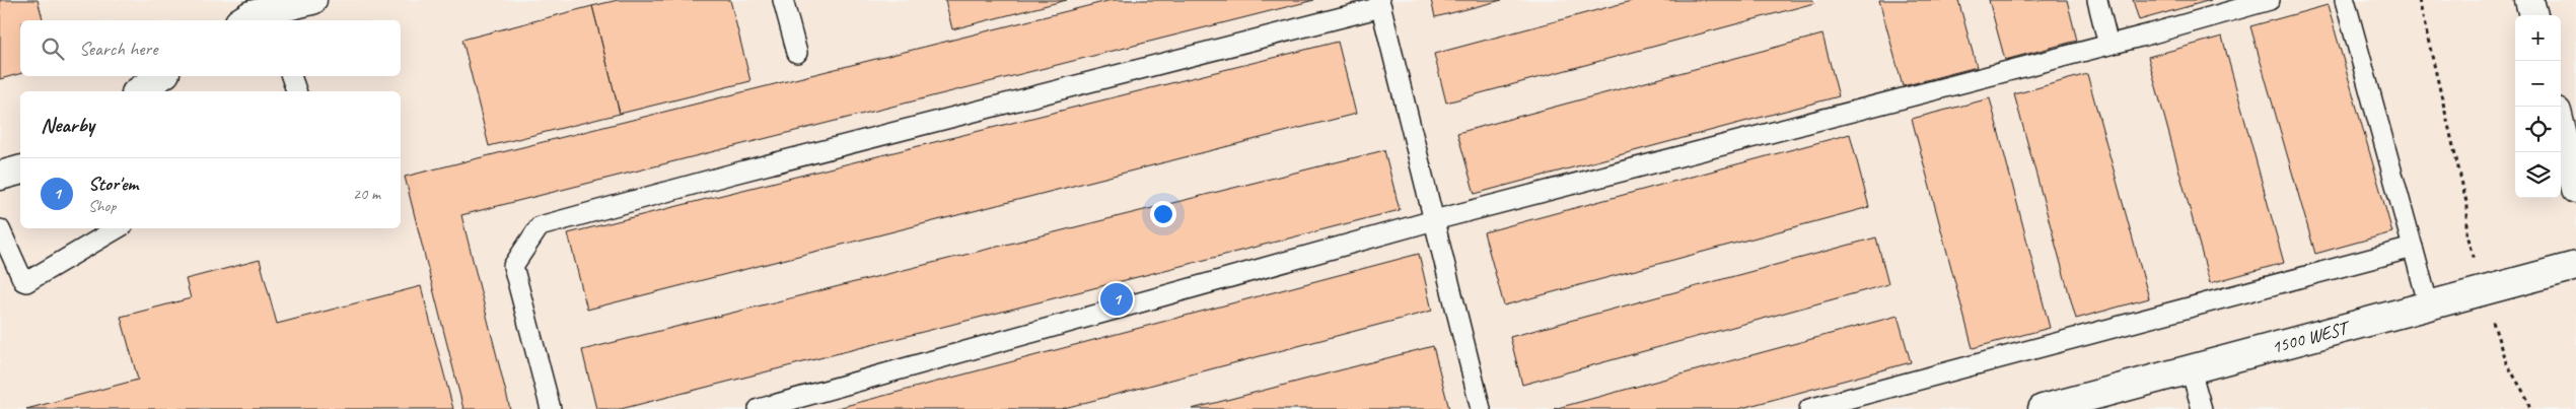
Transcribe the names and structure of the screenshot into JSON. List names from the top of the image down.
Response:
{
  "streets": {
    "street": ["1500 WEST"]
  },
  "page": {
    "map_buttons": ["+", "−"],
    "search": "Search here",
    "heading": "Nearby",
    "list": [
      {
        "mark": "1",
        "name": "Stor'em",
        "note": "Shop",
        "value": "20 m"
      }
    ],
    "pins": "1"
  }
}
